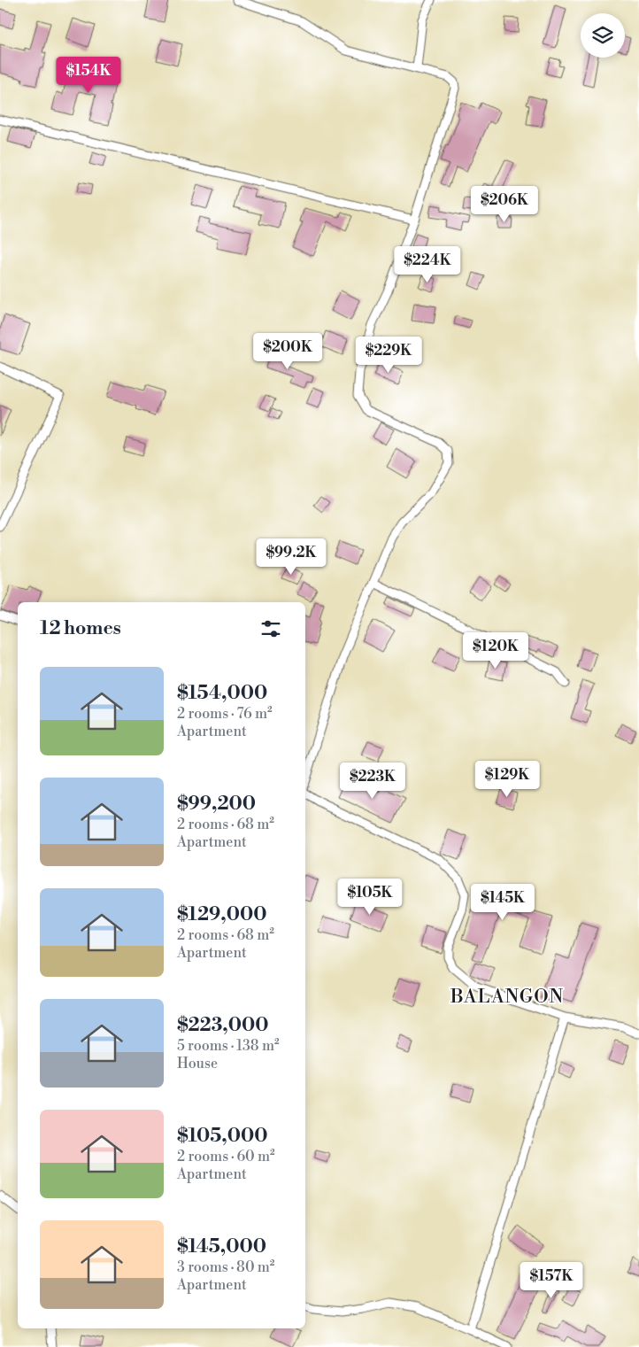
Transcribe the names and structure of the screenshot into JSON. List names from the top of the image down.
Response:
{
  "districts": ["BALANGON"],
  "page": {
    "price": [
      "$154K",
      "$206K",
      "$224K",
      "$200K",
      "$229K",
      "$99.2K",
      "$120K",
      "$129K",
      "$223K",
      "$105K",
      "$145K",
      "$157K"
    ],
    "heading": "12 homes",
    "list": [
      {
        "name": "$154,000",
        "note": "2 rooms · 76 m² · Apartment"
      },
      {
        "name": "$99,200",
        "note": "2 rooms · 68 m² · Apartment"
      },
      {
        "name": "$129,000",
        "note": "2 rooms · 68 m² · Apartment"
      },
      {
        "name": "$223,000",
        "note": "5 rooms · 138 m² · House"
      },
      {
        "name": "$105,000",
        "note": "2 rooms · 60 m² · Apartment"
      },
      {
        "name": "$145,000",
        "note": "3 rooms · 80 m² · Apartment"
      }
    ]
  }
}
